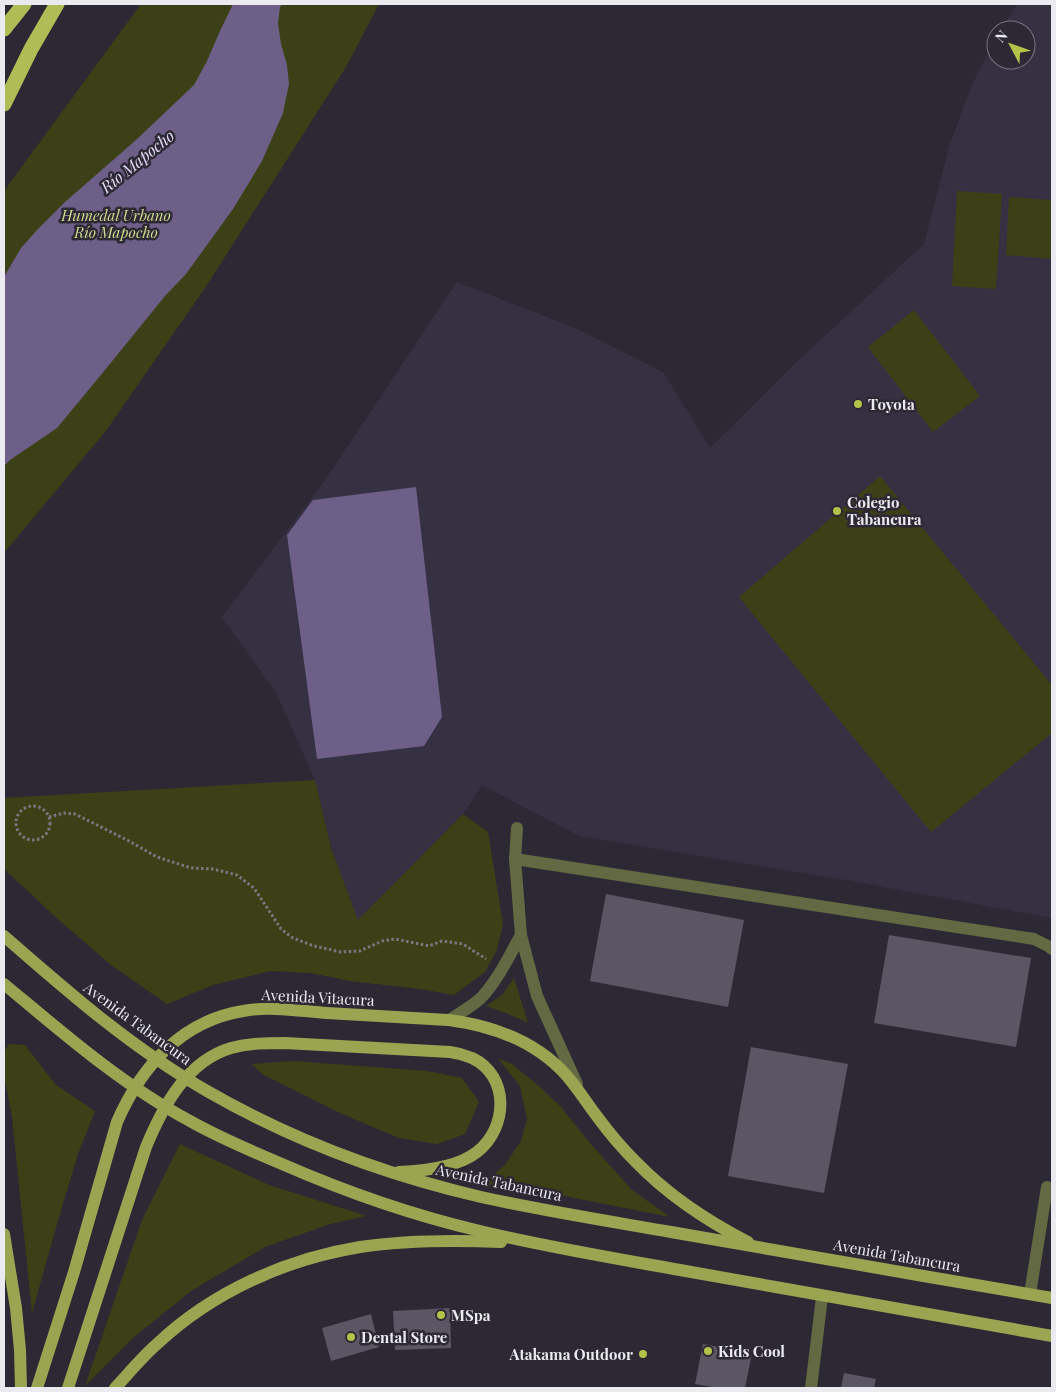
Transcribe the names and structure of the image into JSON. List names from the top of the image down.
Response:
{
  "streets": {
    "main road": ["Avenida Vitacura", "Avenida Tabancura"]
  },
  "crossings": [
    ["Avenida Vitacura", "Avenida Tabancura"]
  ],
  "water": ["Río Mapocho"],
  "parks": ["Humedal Urbano Río Mapocho"],
  "places": [
    "Toyota",
    "Colegio Tabancura",
    "MSpa",
    "Dental Store",
    "Kids Cool",
    "Atakama Outdoor"
  ],
  "north": "top left"
}
